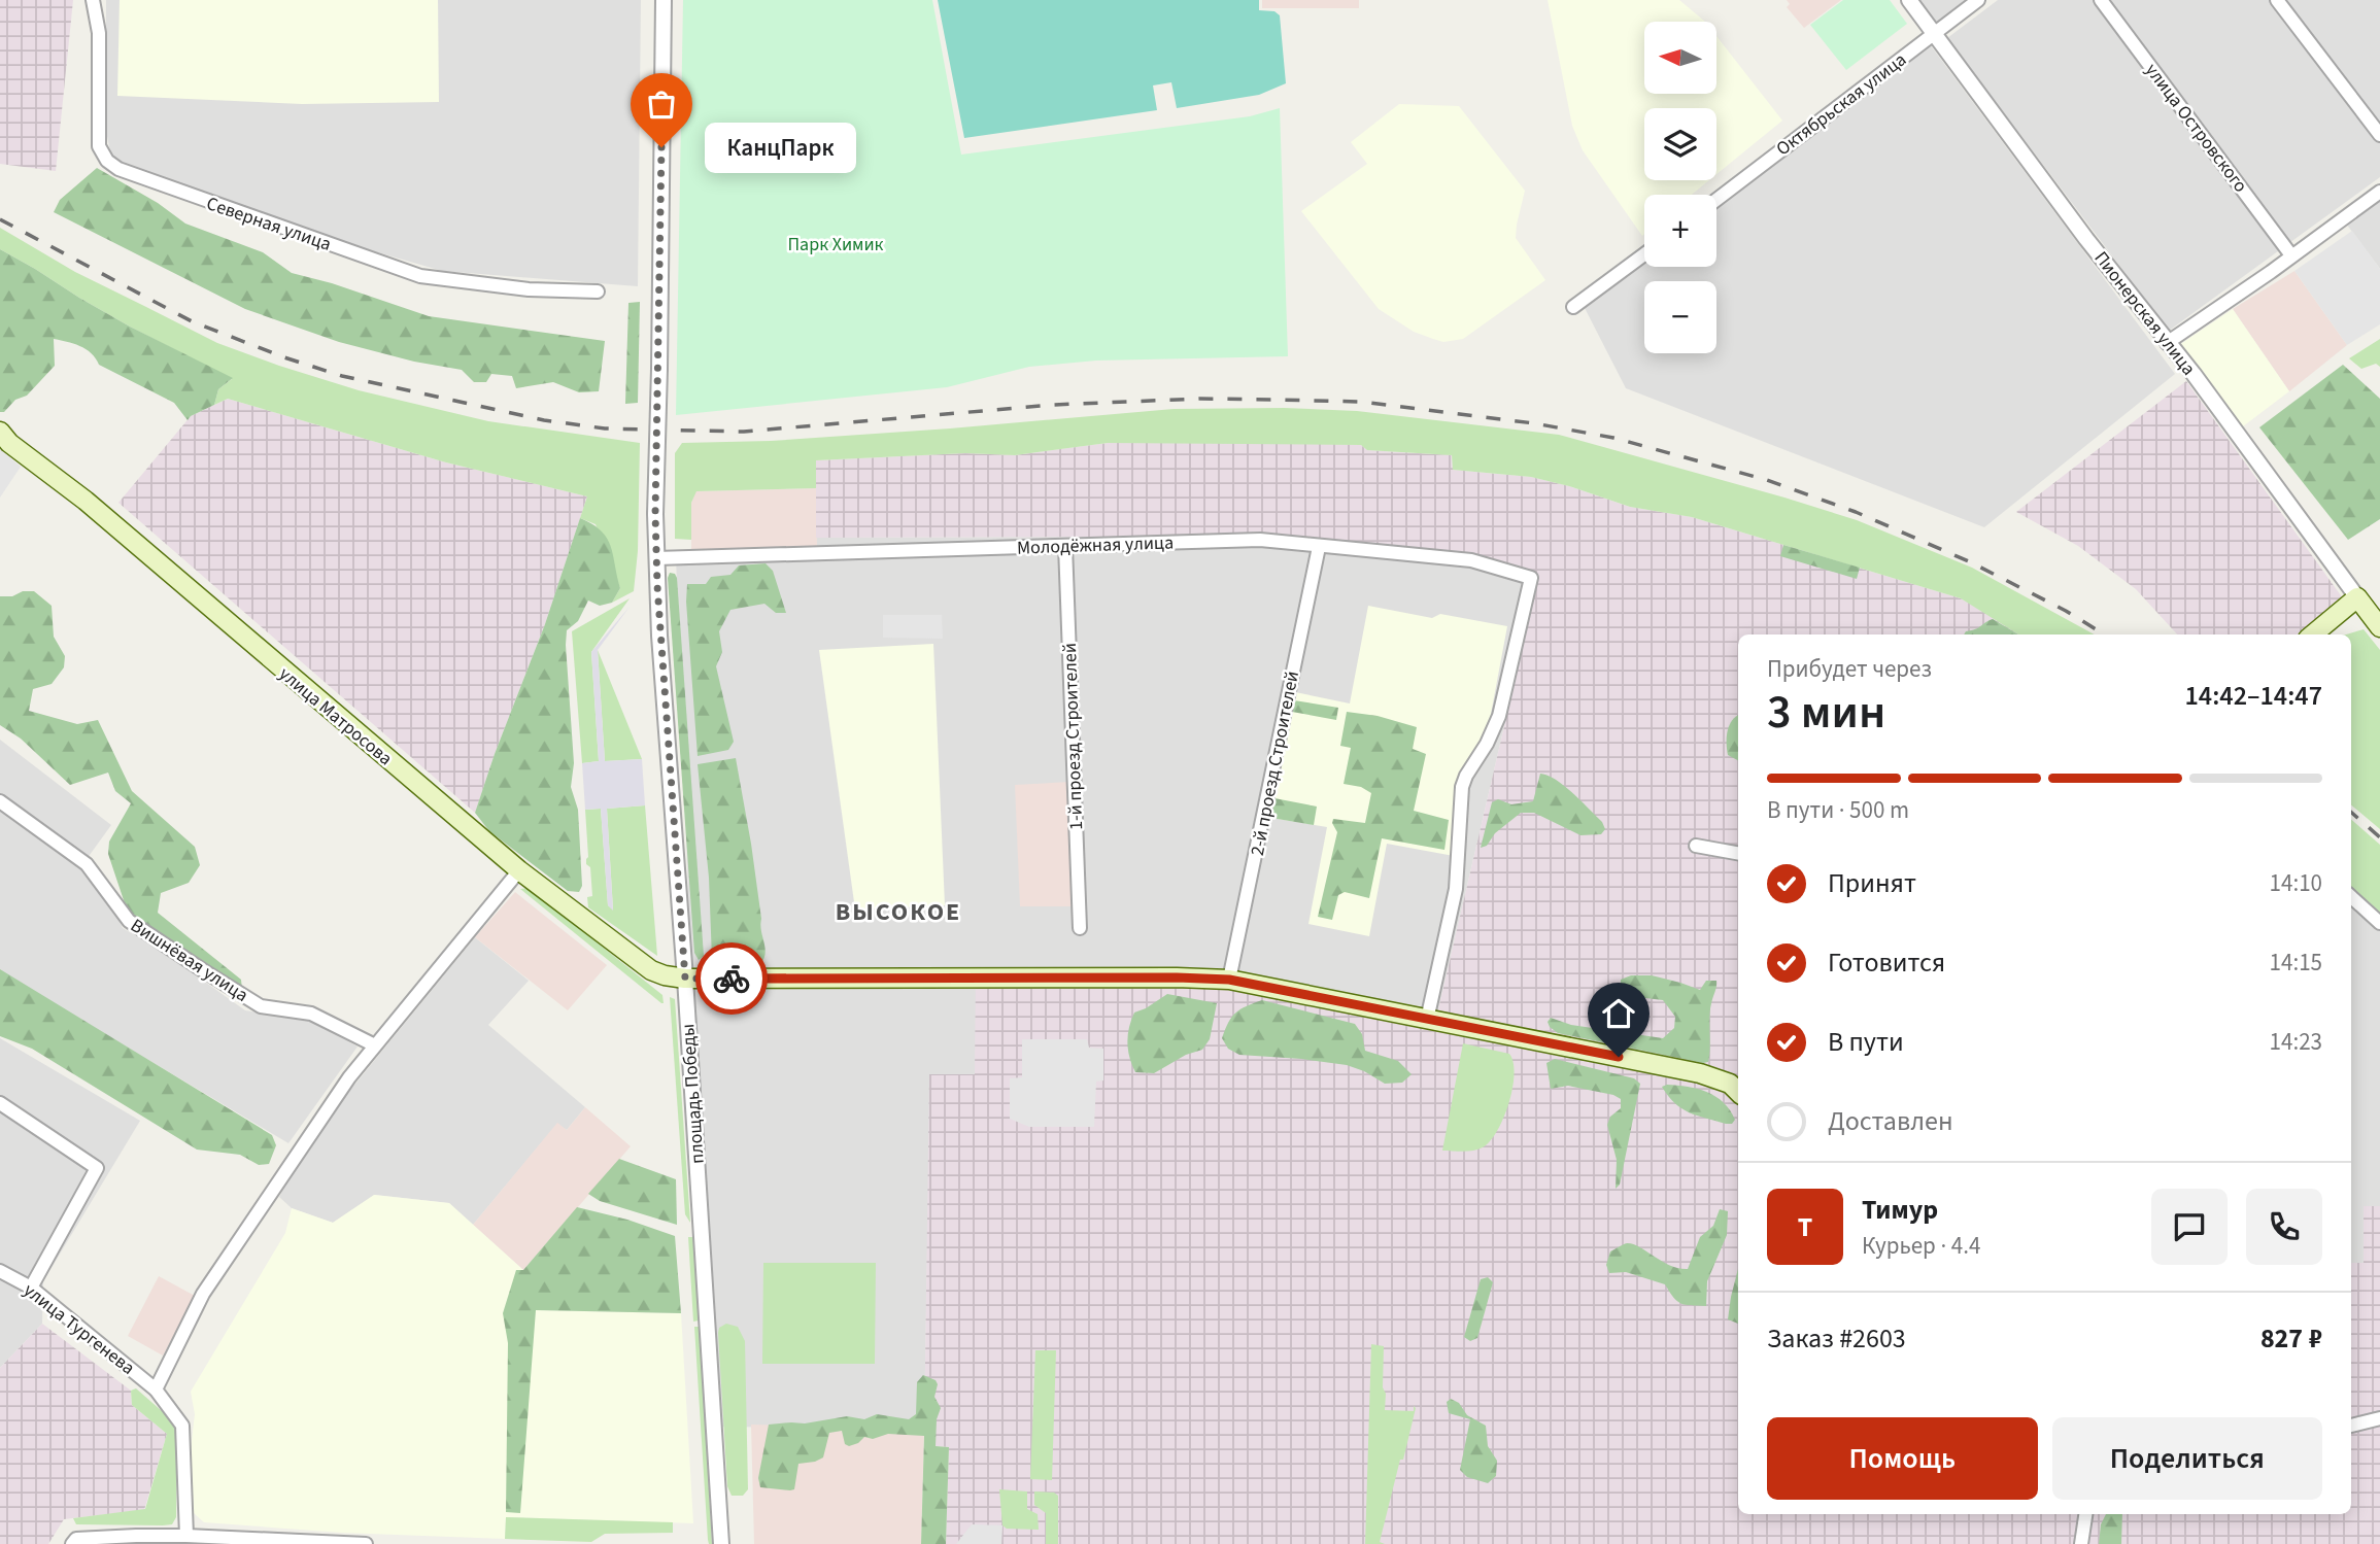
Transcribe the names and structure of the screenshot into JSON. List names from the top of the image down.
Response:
{
  "streets": {
    "main road": ["Пионерская улица", "улица Матросова"],
    "street": [
      "Октябрьская улица",
      "улица Островского",
      "Северная улица",
      "Молодёжная улица",
      "1-й проезд Строителей",
      "2-й проезд Строителей",
      "Вишнёвая улица",
      "площадь Победы",
      "улица Тургенева"
    ]
  },
  "crossings": [
    ["Октябрьская улица", "Пионерская улица"],
    ["Молодёжная улица", "улица Матросова"],
    ["Молодёжная улица", "1-й проезд Строителей"],
    ["Молодёжная улица", "2-й проезд Строителей"],
    ["Молодёжная улица", "площадь Победы"],
    ["улица Матросова", "2-й проезд Строителей"],
    ["улица Матросова", "площадь Победы"]
  ],
  "districts": ["ВЫСОКОЕ"],
  "parks": ["Парк Химик"],
  "places": ["КанцПарк"],
  "north": "left",
  "page": {
    "map_buttons": ["+", "−"],
    "bubble": "КанцПарк",
    "heading": ["3 мин", "Прибудет через", "14:42–14:47"],
    "panel": [
      "Тимур",
      "Курьер · 4.4",
      "Заказ #2603",
      "827 ₽"
    ],
    "bar": "В пути · 500 m",
    "list": [
      ["Принят", "14:10"],
      ["Готовится", "14:15"],
      ["В пути", "14:23"],
      "Доставлен"
    ],
    "round": "Т",
    "buttons": ["Помощь", "Поделиться"]
  }
}
